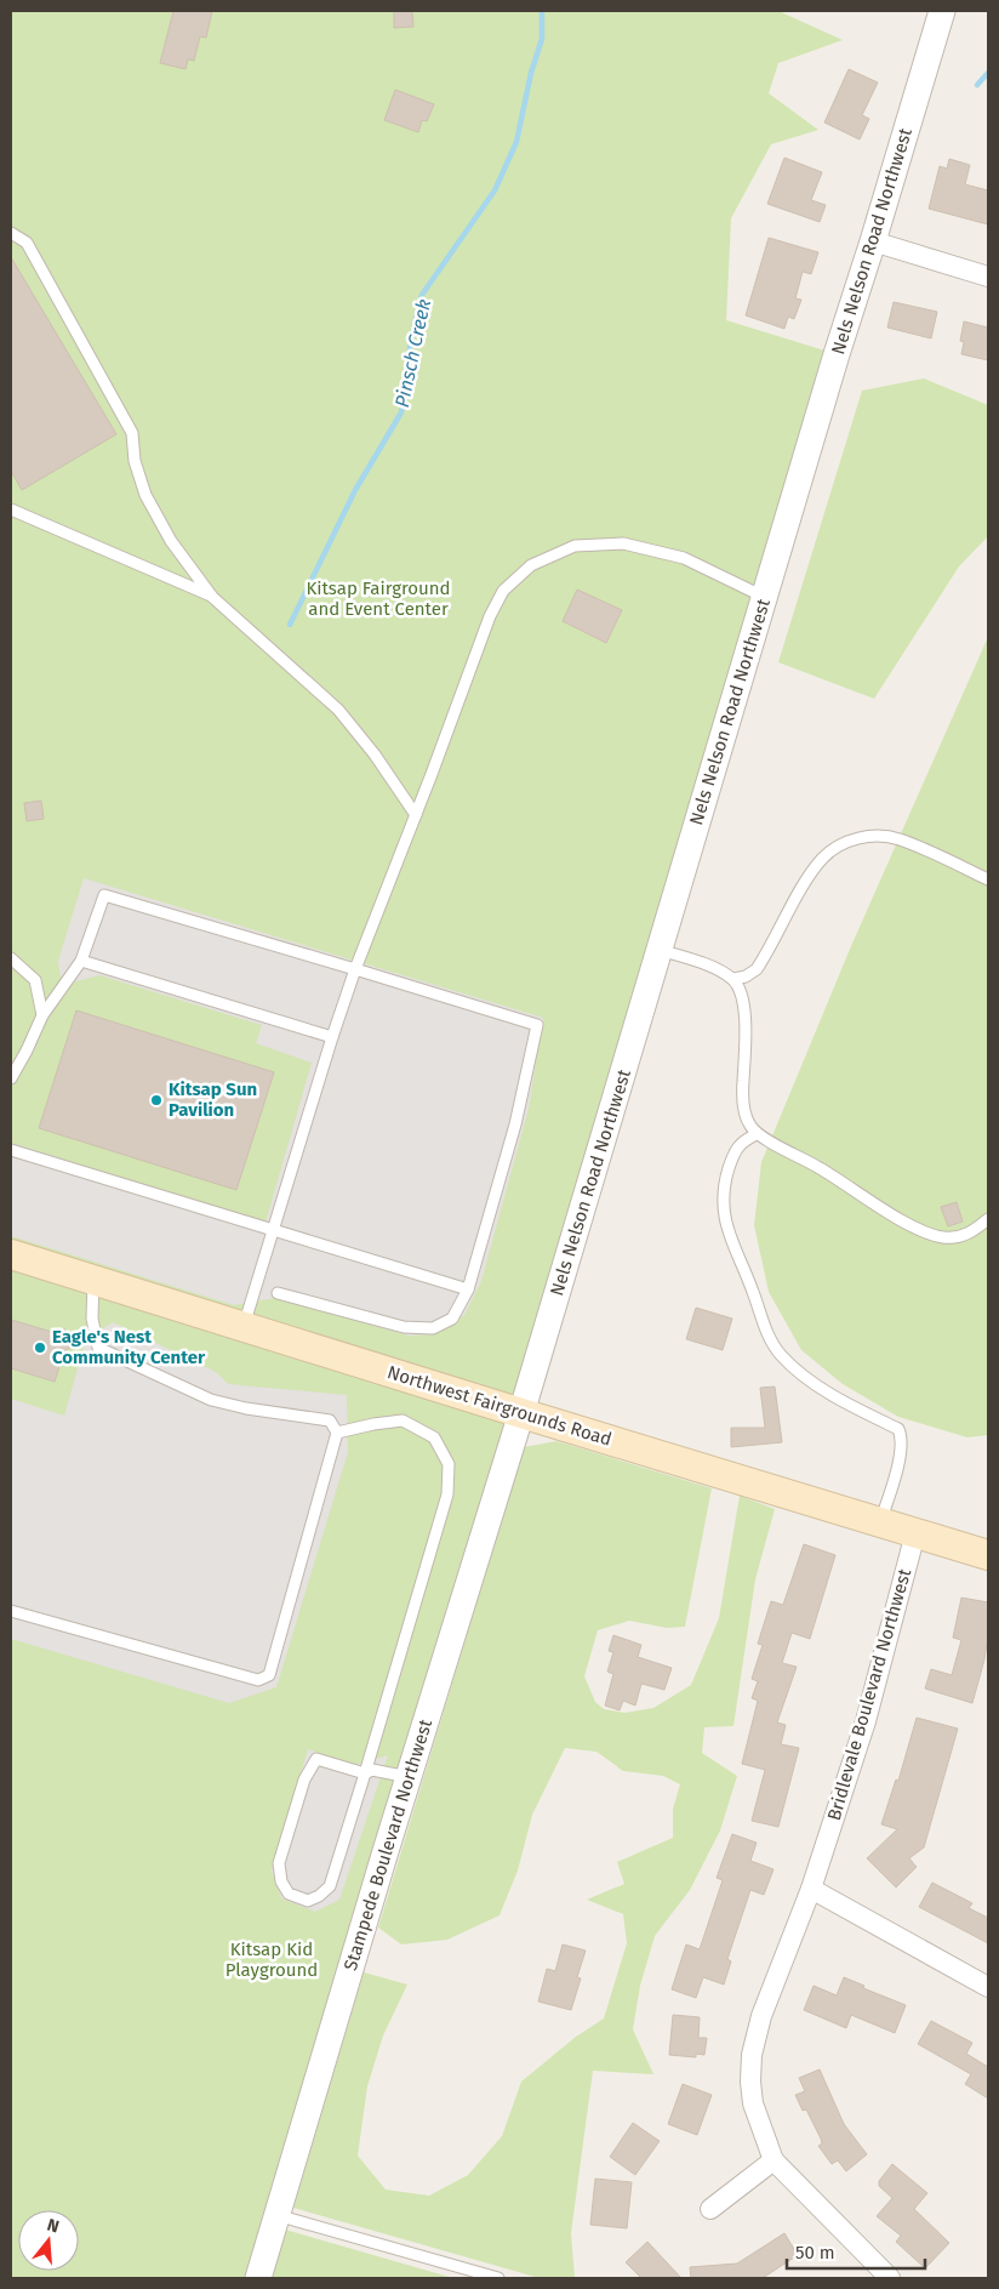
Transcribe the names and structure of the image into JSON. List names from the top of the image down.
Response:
{
  "streets": {
    "main road": ["Northwest Fairgrounds Road"],
    "street": ["Nels Nelson Road Northwest", "Bridlevale Boulevard Northwest", "Stampede Boulevard Northwest"]
  },
  "crossings": [
    ["Nels Nelson Road Northwest", "Northwest Fairgrounds Road"],
    ["Nels Nelson Road Northwest", "Stampede Boulevard Northwest"],
    ["Northwest Fairgrounds Road", "Bridlevale Boulevard Northwest"],
    ["Northwest Fairgrounds Road", "Stampede Boulevard Northwest"]
  ],
  "water": ["Pinsch Creek"],
  "parks": ["Kitsap Fairground and Event Center", "Kitsap Kid Playground"],
  "places": ["Kitsap Sun Pavilion", "Eagle's Nest Community Center"],
  "scale_bar": "50 m",
  "north": "top"
}
